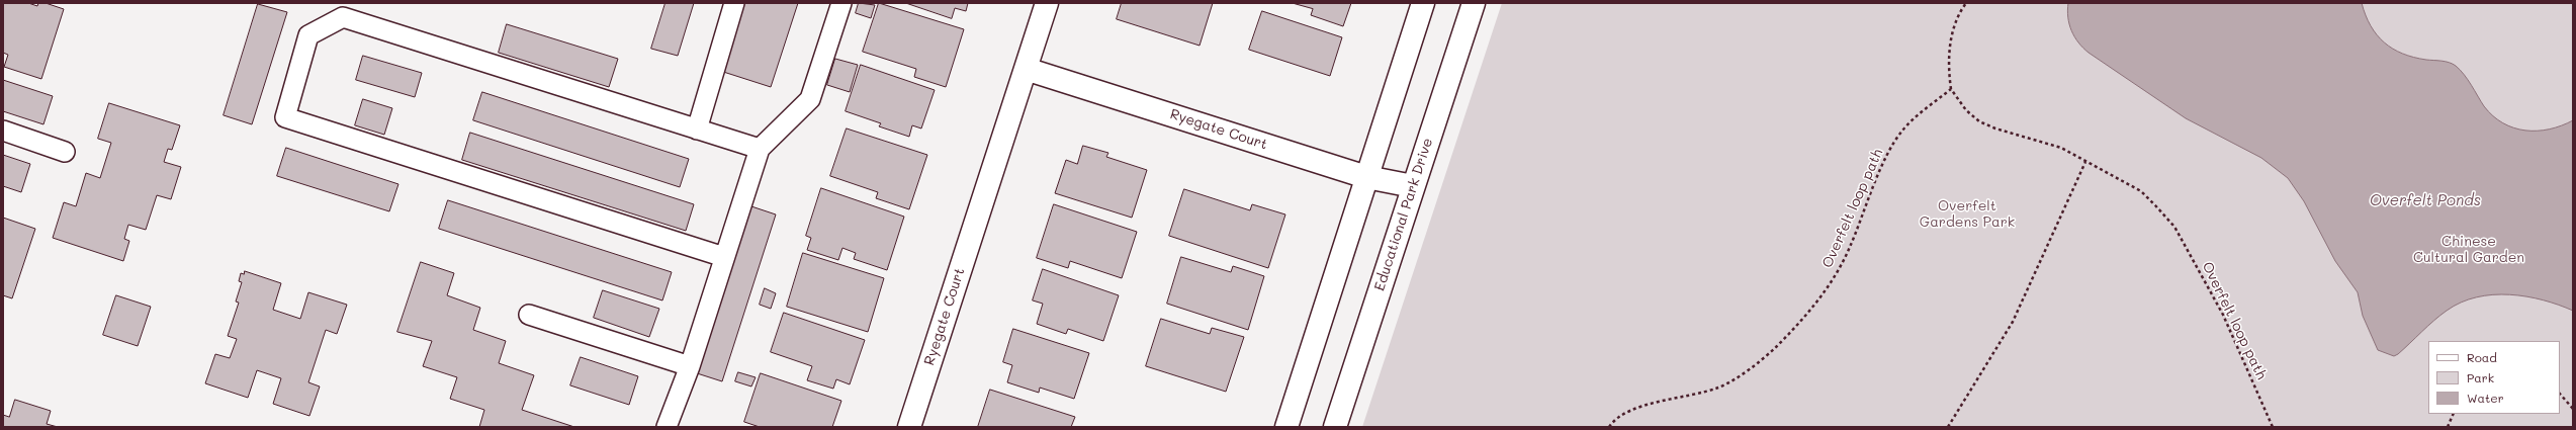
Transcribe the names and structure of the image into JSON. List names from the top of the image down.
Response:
{
  "streets": {
    "street": ["Ryegate Court", "Educational Park Drive"],
    "path": ["Overfelt loop path"]
  },
  "crossings": [
    ["Ryegate Court", "Educational Park Drive"]
  ],
  "water": ["Overfelt Ponds"],
  "parks": ["Overfelt Gardens Park", "Chinese Cultural Garden"],
  "legend": ["Road", "Park", "Water"]
}
